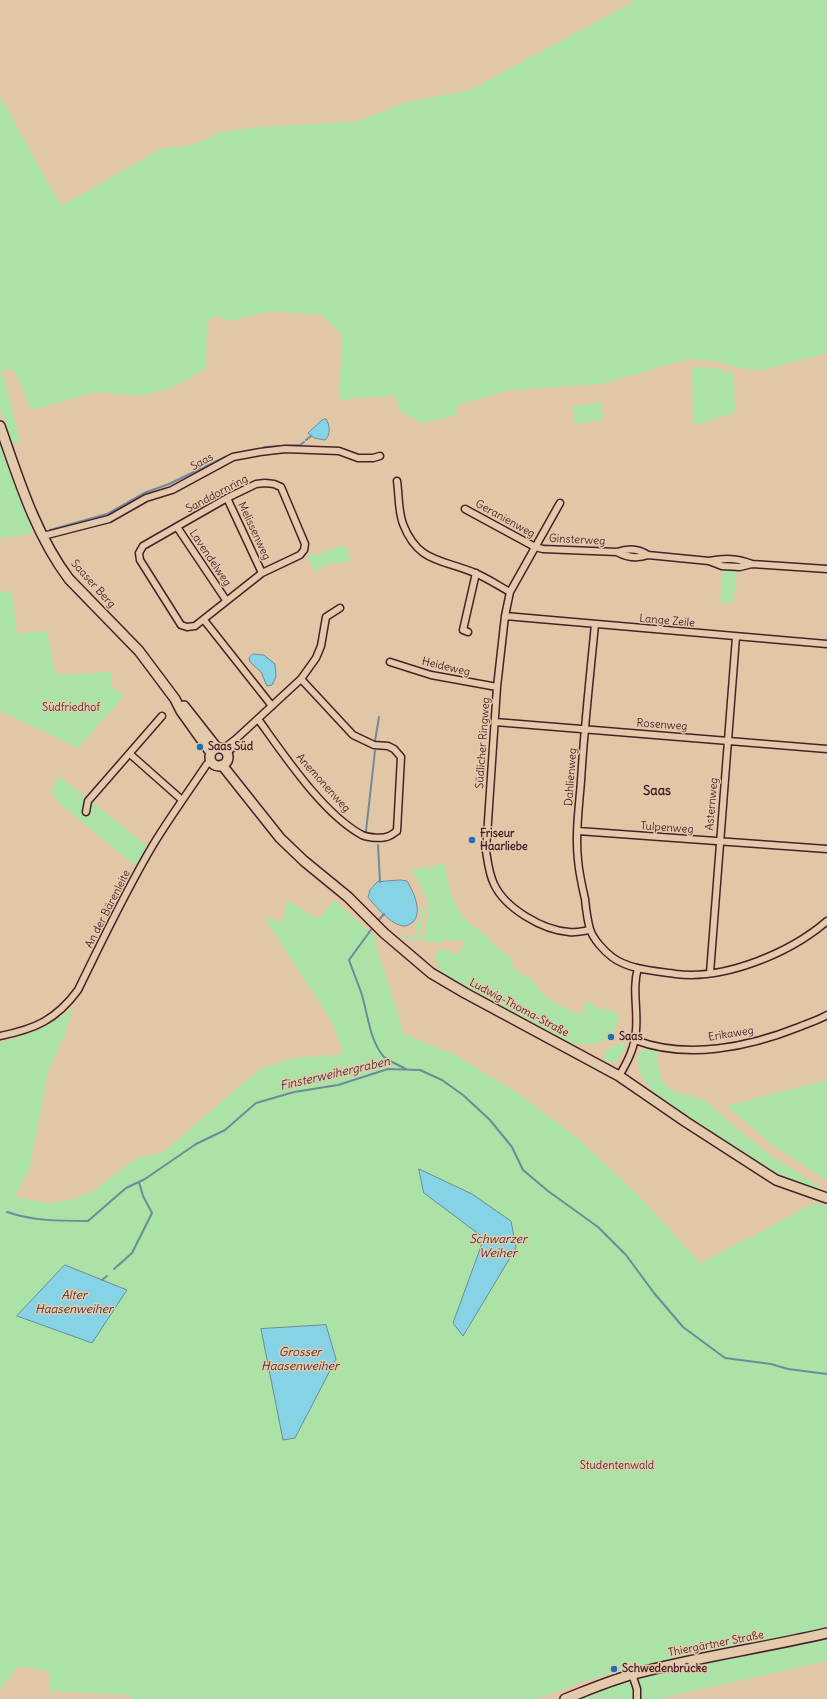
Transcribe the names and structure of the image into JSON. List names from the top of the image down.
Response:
{
  "streets": {
    "street": [
      "Saas",
      "Sanddornring",
      "Geranienweg",
      "Melissenweg",
      "Ginsterweg",
      "Lavendelweg",
      "Saaser Berg",
      "Lange Zeile",
      "Heideweg",
      "Rosenweg",
      "Südlicher Ringweg",
      "Dahlienweg",
      "Anemonenweg",
      "Asternweg",
      "Tulpenweg",
      "An der Bärenleite",
      "Ludwig-Thoma-Straße",
      "Erikaweg",
      "Thiergärtner Straße"
    ]
  },
  "crossings": [
    ["Saas", "Saaser Berg"],
    ["Sanddornring", "Melissenweg"],
    ["Sanddornring", "Lavendelweg"],
    ["Geranienweg", "Ginsterweg"],
    ["Geranienweg", "Südlicher Ringweg"],
    ["Ginsterweg", "Südlicher Ringweg"],
    ["Saaser Berg", "An der Bärenleite"],
    ["Saaser Berg", "Ludwig-Thoma-Straße"],
    ["Lange Zeile", "Südlicher Ringweg"],
    ["Lange Zeile", "Dahlienweg"],
    ["Lange Zeile", "Asternweg"],
    ["Heideweg", "Südlicher Ringweg"],
    ["Rosenweg", "Südlicher Ringweg"],
    ["Rosenweg", "Dahlienweg"],
    ["Rosenweg", "Asternweg"],
    ["Südlicher Ringweg", "Dahlienweg"],
    ["Dahlienweg", "Tulpenweg"],
    ["Asternweg", "Tulpenweg"],
    ["An der Bärenleite", "Ludwig-Thoma-Straße"]
  ],
  "districts": ["Saas"],
  "water": [
    "Finsterweihergraben",
    "Schwarzer Weiher",
    "Alter Haasenweiher",
    "Grosser Haasenweiher"
  ],
  "parks": ["Südfriedhof", "Studentenwald"],
  "places": [
    "Saas Süd",
    "Friseur Haarliebe",
    "Saas",
    "Schwedenbrücke"
  ]
}
